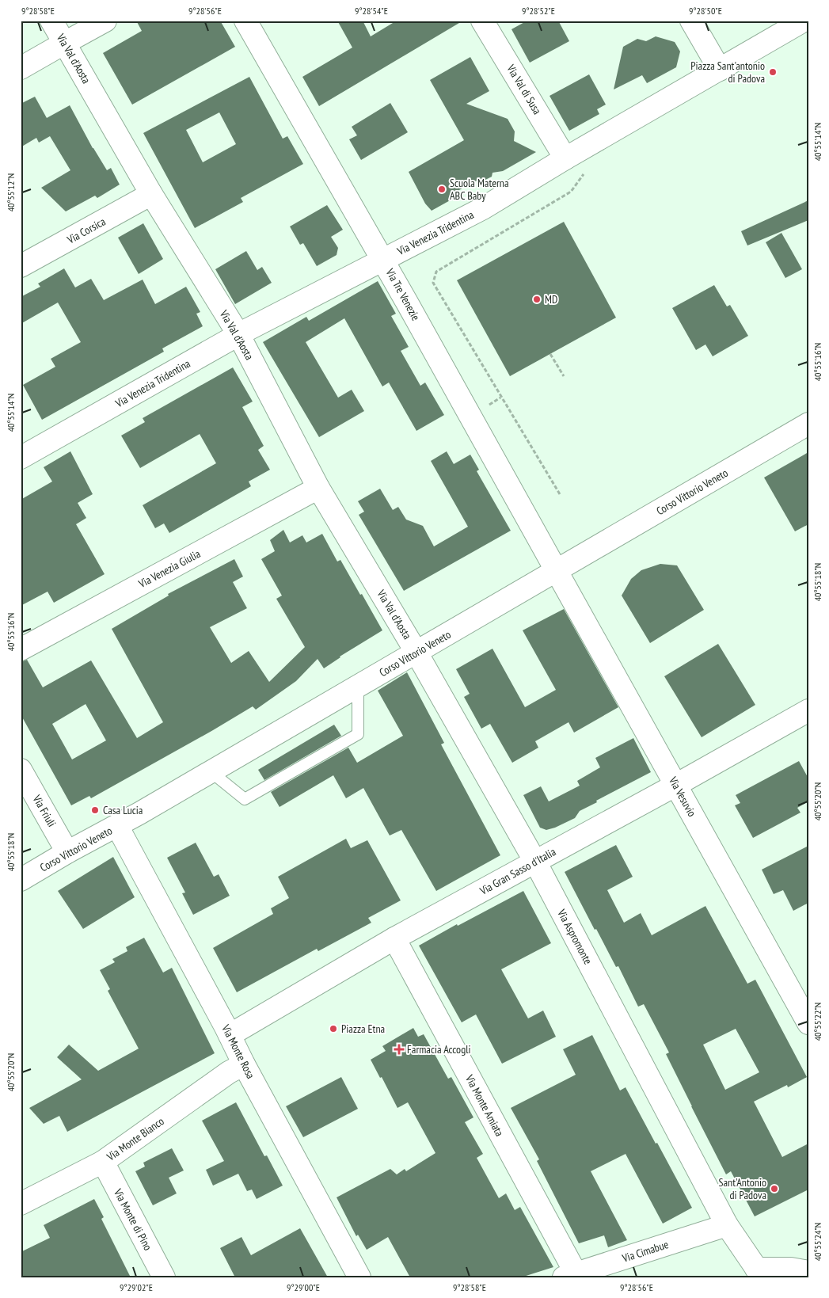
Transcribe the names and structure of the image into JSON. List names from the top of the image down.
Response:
{
  "streets": {
    "street": [
      "Via Val d'Aosta",
      "Via Val di Susa",
      "Via Corsica",
      "Via Venezia Tridentina",
      "Via Tre Venezie",
      "Corso Vittorio Veneto",
      "Via Venezia Giulia",
      "Via Vesuvio",
      "Via Friuli",
      "Via Gran Sasso d'Italia",
      "Via Aspromonte",
      "Via Monte Rosa",
      "Via Monte Amiata",
      "Via Monte Bianco",
      "Via Monte di Pino",
      "Via Cimabue"
    ]
  },
  "crossings": [
    ["Via Val d'Aosta", "Via Corsica"],
    ["Via Val d'Aosta", "Via Venezia Tridentina"],
    ["Via Val d'Aosta", "Corso Vittorio Veneto"],
    ["Via Val d'Aosta", "Via Venezia Giulia"],
    ["Via Val d'Aosta", "Via Aspromonte"],
    ["Via Val di Susa", "Via Venezia Tridentina"],
    ["Via Venezia Tridentina", "Via Tre Venezie"],
    ["Via Tre Venezie", "Corso Vittorio Veneto"],
    ["Via Tre Venezie", "Via Vesuvio"],
    ["Corso Vittorio Veneto", "Via Vesuvio"],
    ["Corso Vittorio Veneto", "Via Friuli"],
    ["Corso Vittorio Veneto", "Via Aspromonte"],
    ["Corso Vittorio Veneto", "Via Monte Rosa"],
    ["Via Vesuvio", "Via Gran Sasso d'Italia"],
    ["Via Gran Sasso d'Italia", "Via Aspromonte"],
    ["Via Gran Sasso d'Italia", "Via Monte Rosa"],
    ["Via Gran Sasso d'Italia", "Via Monte Amiata"],
    ["Via Aspromonte", "Via Cimabue"],
    ["Via Monte Rosa", "Via Monte Bianco"],
    ["Via Monte Amiata", "Via Cimabue"],
    ["Via Monte Bianco", "Via Monte di Pino"]
  ],
  "places": {
    "other": [
      "Piazza Sant'antonio di Padova",
      "Scuola Materna ABC Baby",
      "MD",
      "Casa Lucia",
      "Piazza Etna",
      "Sant'Antonio di Padova"
    ],
    "health": ["Farmacia Accogli"]
  },
  "coordinates": [
    "9°28'58\"E",
    "9°28'56\"E",
    "9°28'54\"E",
    "9°28'52\"E",
    "9°28'50\"E",
    "40°55'14\"N",
    "40°55'12\"N",
    "40°55'16\"N",
    "40°55'18\"N",
    "40°55'20\"N",
    "40°55'22\"N",
    "40°55'24\"N",
    "9°29'02\"E",
    "9°29'00\"E"
  ]
}
